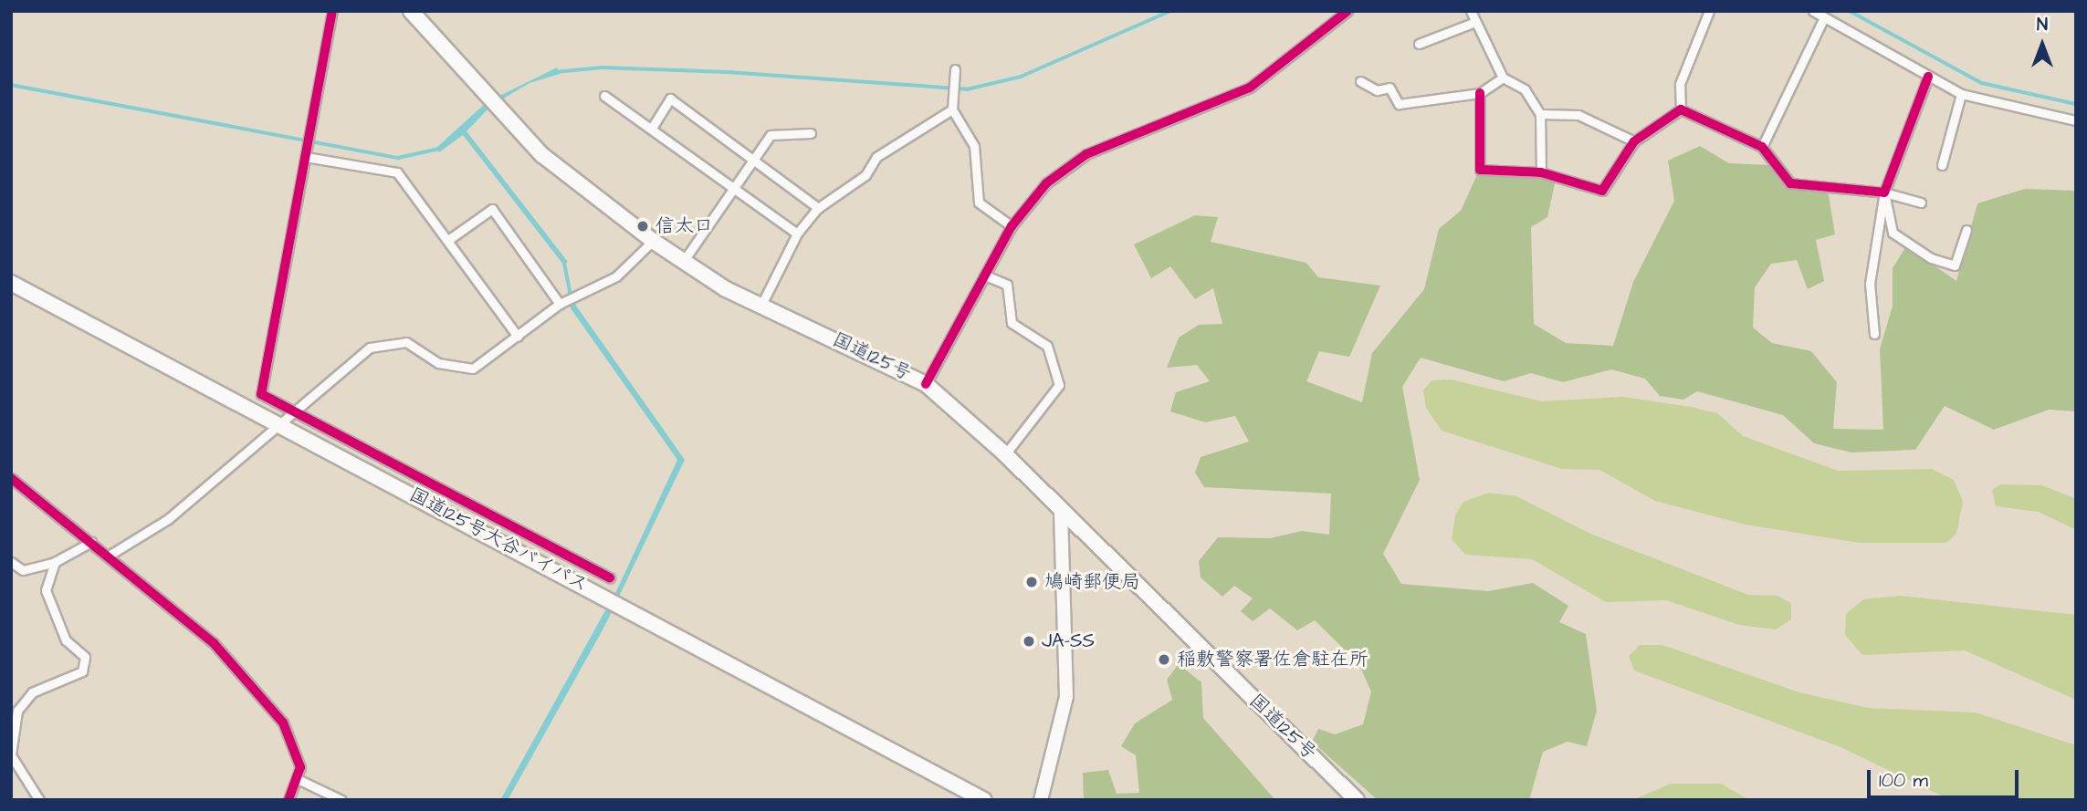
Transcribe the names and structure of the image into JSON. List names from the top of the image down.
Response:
{
  "streets": {
    "highway": ["国道125号", "国道125号大谷バイパス"]
  },
  "places": [
    "信太口",
    "鳩崎郵便局",
    "JA-SS",
    "稲敷警察署佐倉駐在所"
  ],
  "scale_bar": "100 m",
  "north": "top"
}
